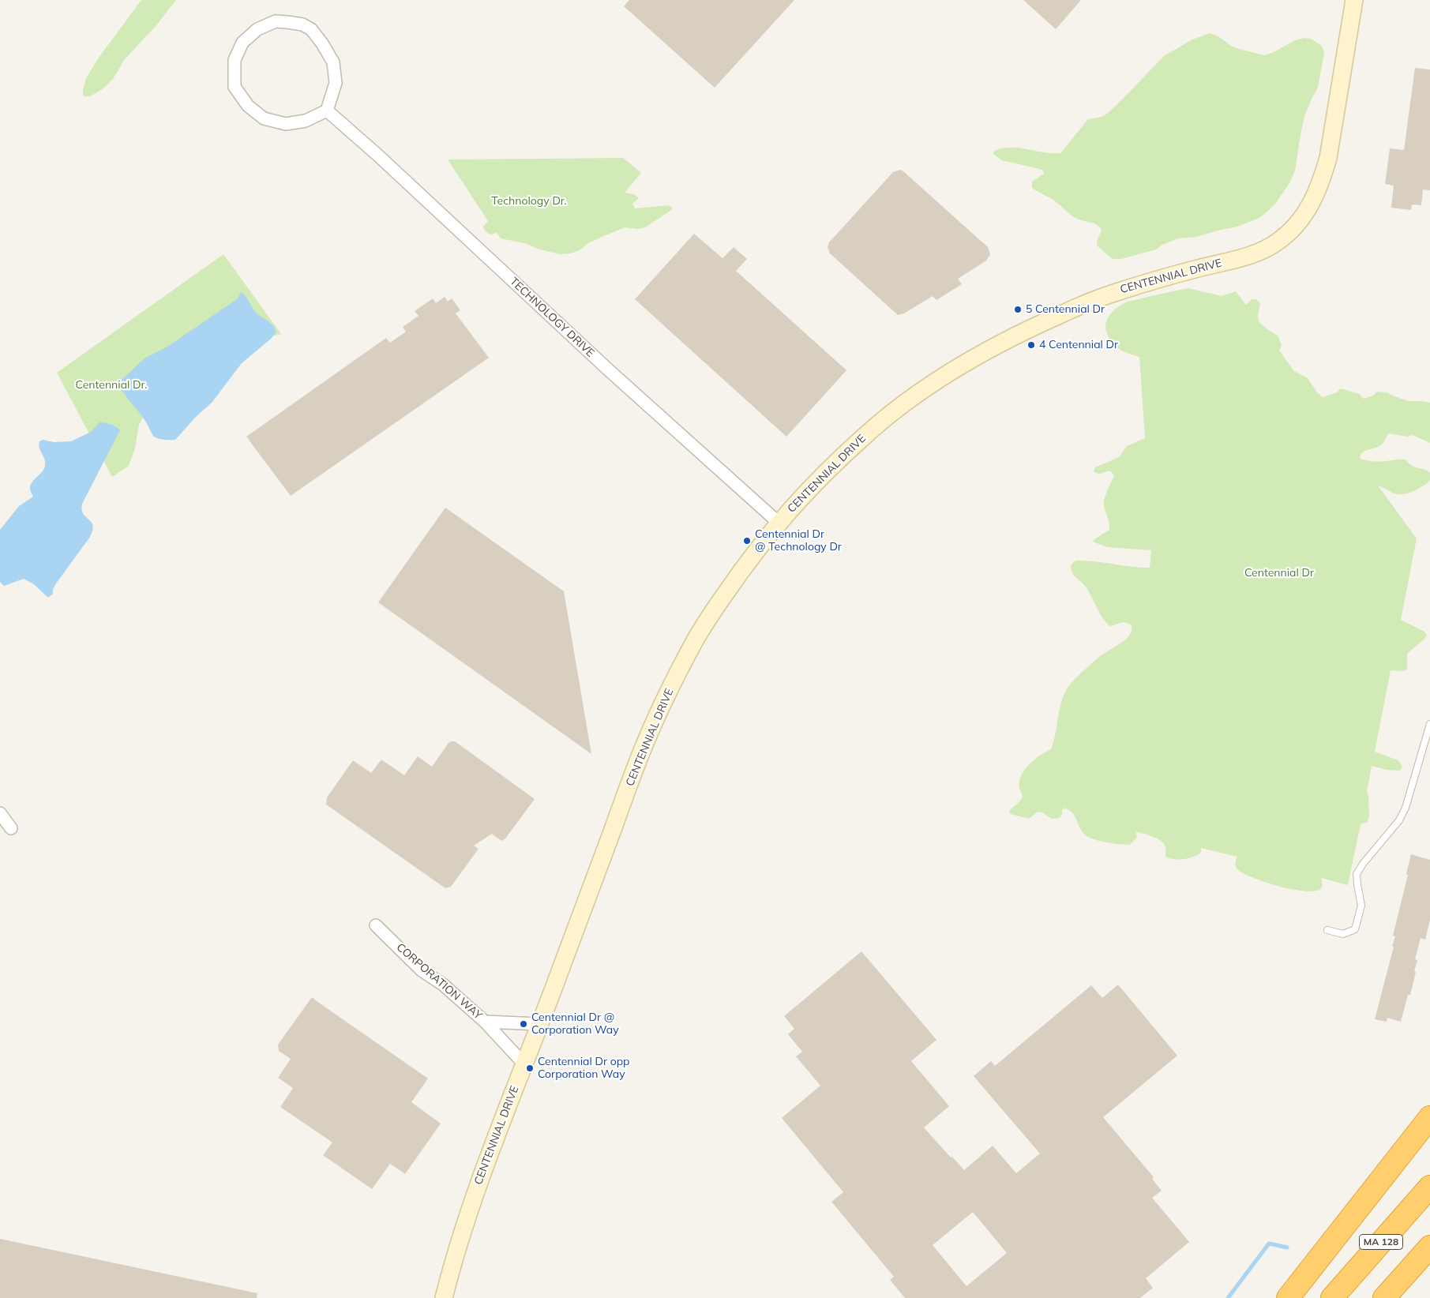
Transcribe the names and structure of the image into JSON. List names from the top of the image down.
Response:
{
  "streets": {
    "highway": ["MA 128"],
    "street": ["CENTENNIAL DRIVE", "TECHNOLOGY DRIVE", "CORPORATION WAY"]
  },
  "crossings": [
    ["CENTENNIAL DRIVE", "TECHNOLOGY DRIVE"],
    ["CENTENNIAL DRIVE", "CORPORATION WAY"]
  ],
  "parks": ["Technology Dr.", "Centennial Dr.", "Centennial Dr"],
  "places": [
    "5 Centennial Dr",
    "4 Centennial Dr",
    "Centennial Dr @ Technology Dr",
    "Centennial Dr @ Corporation Way",
    "Centennial Dr opp Corporation Way"
  ]
}
